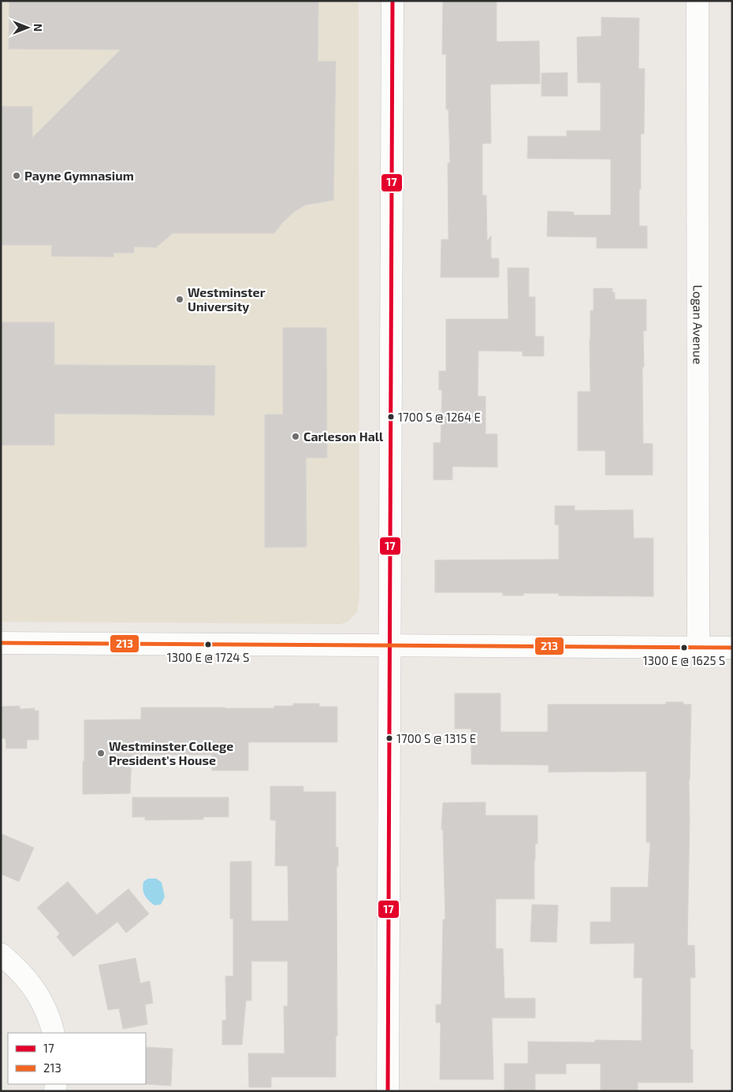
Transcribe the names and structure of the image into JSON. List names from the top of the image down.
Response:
{
  "streets": {
    "street": ["Logan Avenue"]
  },
  "places": [
    "Payne Gymnasium",
    "Westminster University",
    "1700 S @ 1264 E",
    "Carleson Hall",
    "1300 E @ 1724 S",
    "1300 E @ 1625 S",
    "1700 S @ 1315 E",
    "Westminster College President's House"
  ],
  "lines": ["transit line 17", "transit line 213"],
  "legend": ["17", "213"],
  "north": "right"
}
